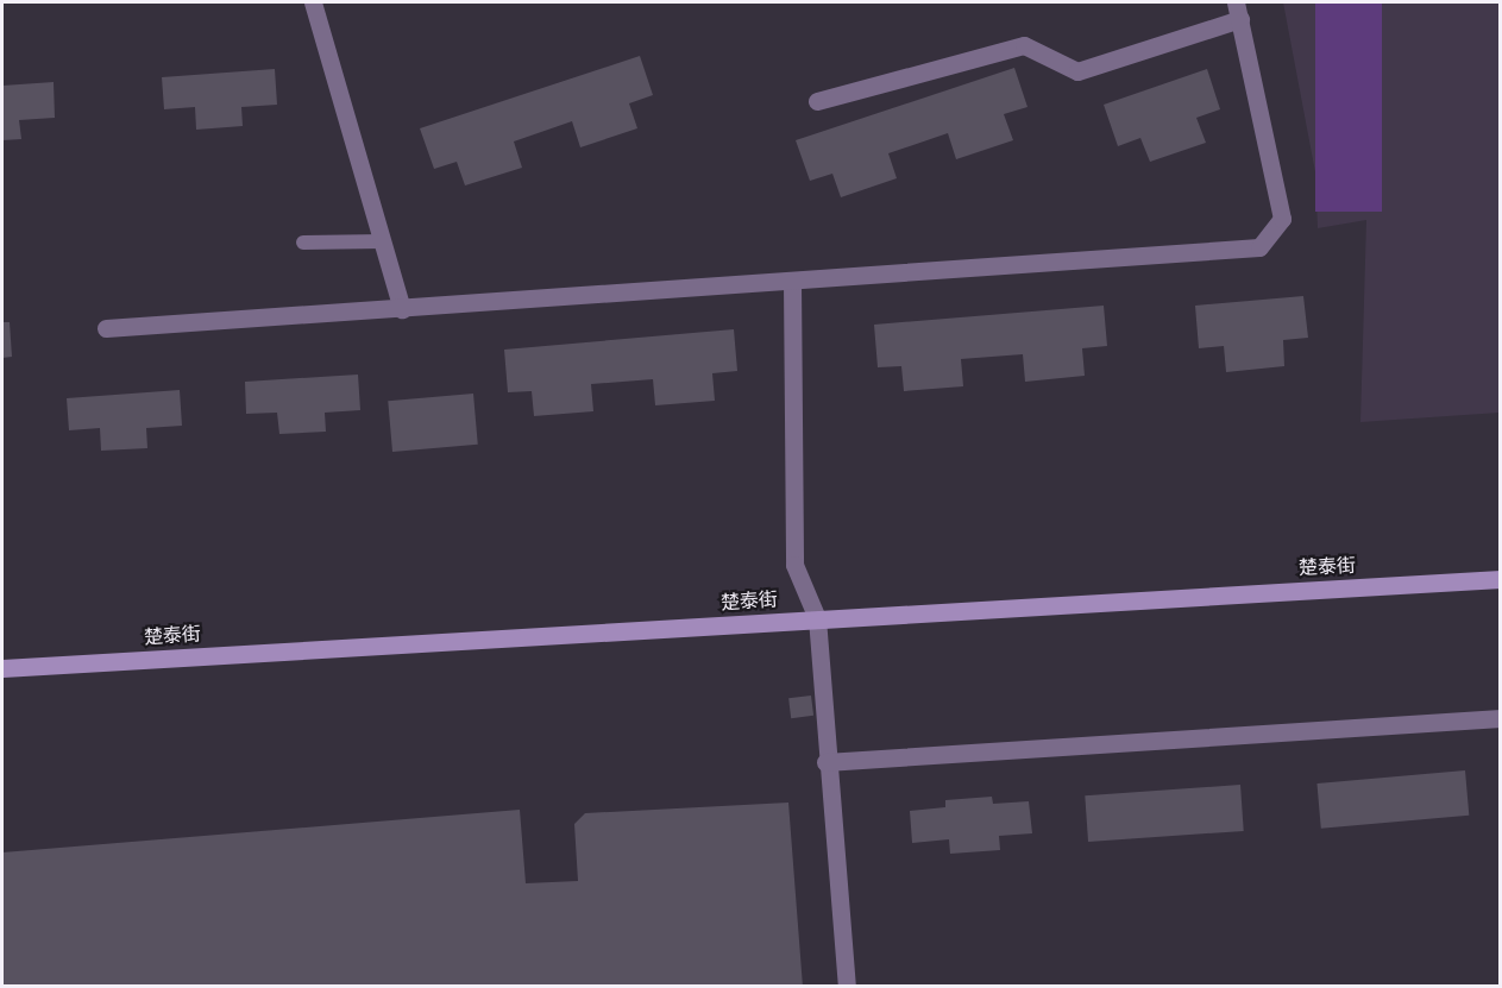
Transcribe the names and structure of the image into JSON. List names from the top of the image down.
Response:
{
  "streets": {
    "street": ["楚泰街"]
  }
}
